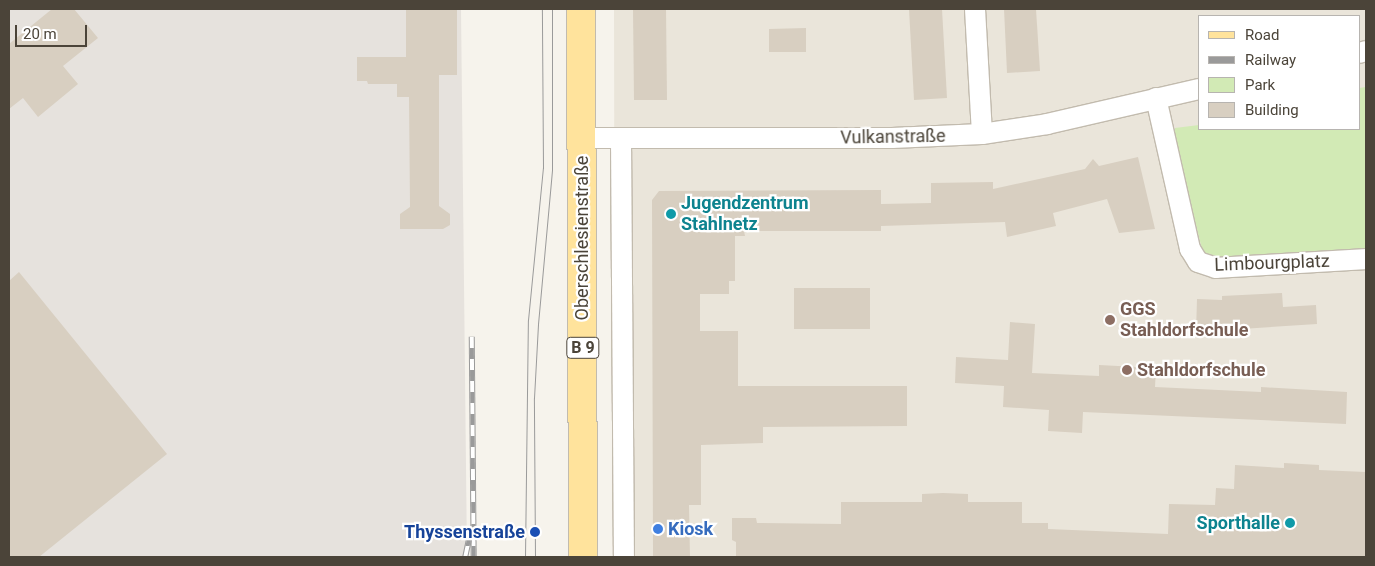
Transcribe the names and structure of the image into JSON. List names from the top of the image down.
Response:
{
  "streets": {
    "main road": ["Oberschlesienstraße", "B 9"],
    "street": ["Vulkanstraße", "Limbourgplatz"]
  },
  "crossings": [
    ["Vulkanstraße", "Oberschlesienstraße"],
    ["Vulkanstraße", "Limbourgplatz"]
  ],
  "places": [
    "Jugendzentrum Stahlnetz",
    "GGS Stahldorfschule",
    "Stahldorfschule",
    "Sporthalle",
    "Kiosk",
    "Thyssenstraße"
  ],
  "legend": [
    "Road",
    "Railway",
    "Park",
    "Building"
  ],
  "scale_bar": "20 m"
}
